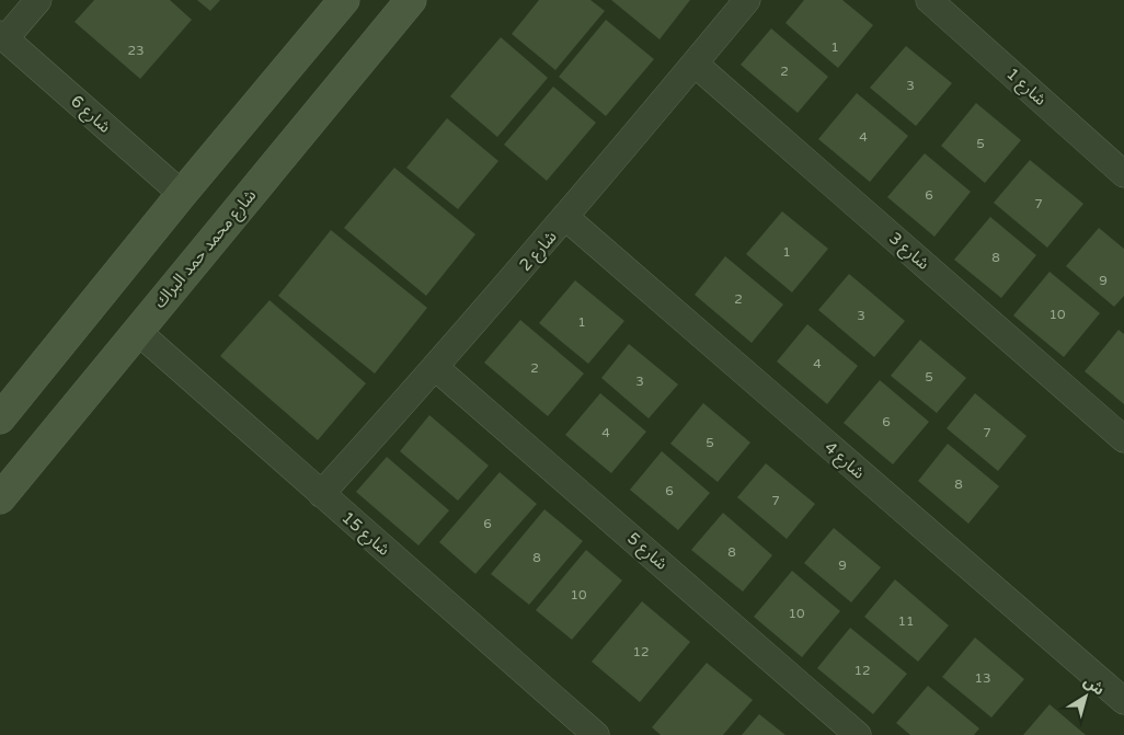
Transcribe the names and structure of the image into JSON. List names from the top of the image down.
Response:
{
  "streets": {
    "street": [
      "شارع 1",
      "شارع 6",
      "شارع محمد حمد البراك",
      "شارع 2",
      "شارع 3",
      "شارع 4",
      "شارع 15",
      "شارع 5"
    ]
  },
  "crossings": [
    ["شارع محمد حمد البراك", "شارع 15"],
    ["شارع 2", "شارع 3"],
    ["شارع 2", "شارع 4"],
    ["شارع 2", "شارع 15"],
    ["شارع 2", "شارع 5"]
  ],
  "house_numbers": [
    "1",
    "23",
    "2",
    "3",
    "4",
    "5",
    "6",
    "7",
    "1",
    "8",
    "9",
    "2",
    "10",
    "3",
    "1",
    "4",
    "2",
    "5",
    "3",
    "6",
    "4",
    "7",
    "5",
    "8",
    "6",
    "7",
    "6",
    "8",
    "8",
    "9",
    "10",
    "10",
    "11",
    "12",
    "12",
    "13"
  ],
  "north": "top right"
}
